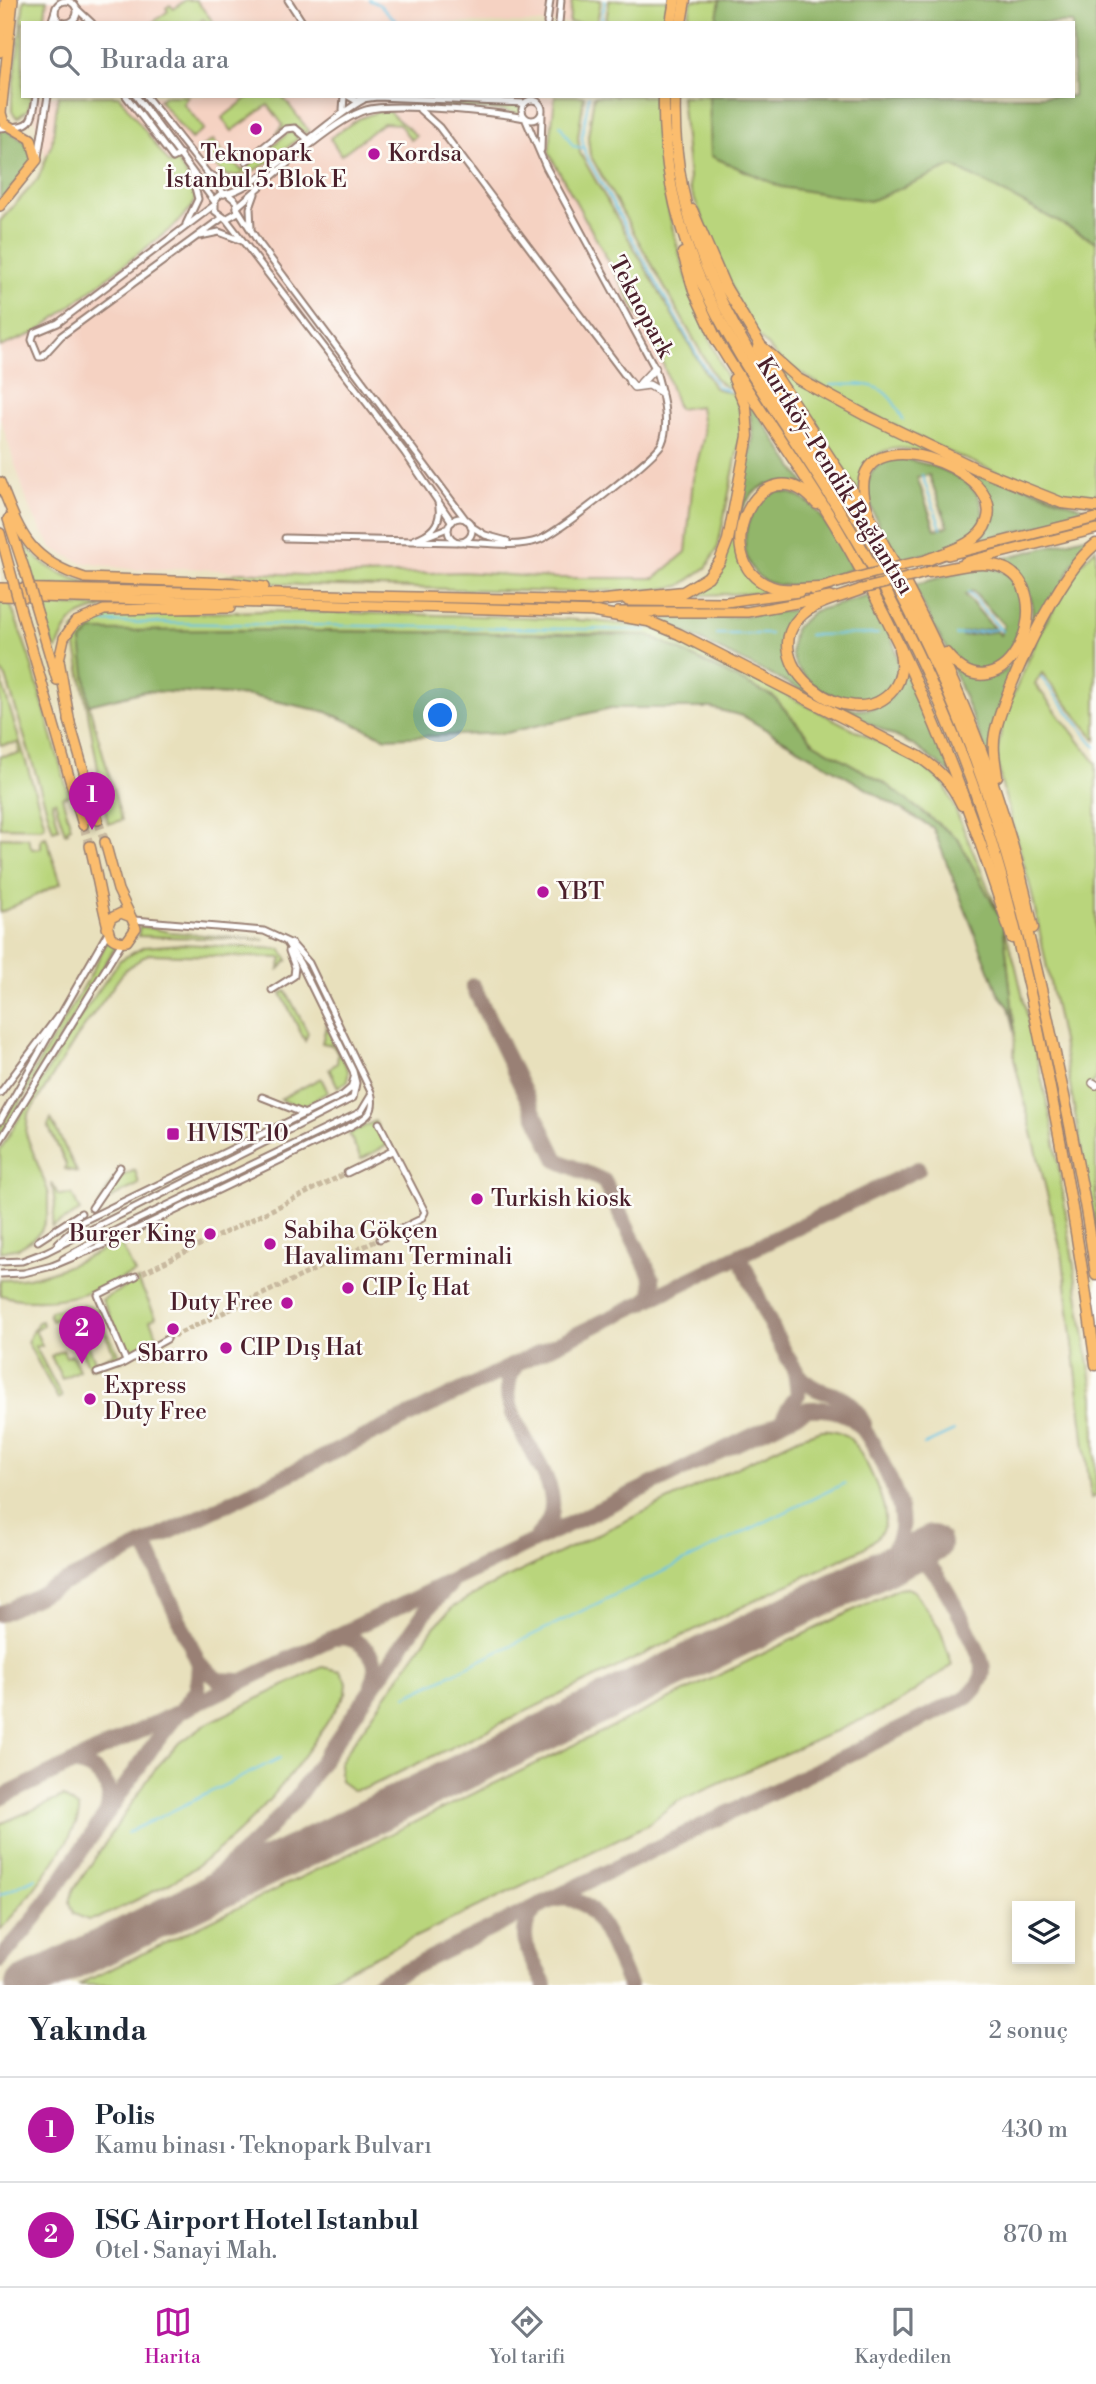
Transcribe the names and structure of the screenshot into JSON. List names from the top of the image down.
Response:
{
  "streets": {
    "highway": ["Kurtköy-Pendik Bağlantısı"],
    "street": ["Teknopark"]
  },
  "places": {
    "other": [
      "Teknopark İstanbul 5. Blok E",
      "Kordsa",
      "YBT",
      "Turkish kiosk",
      "Burger King",
      "Sabiha Gökçen Havalimanı Terminali",
      "CIP İç Hat",
      "Duty Free",
      "Sbarro",
      "CIP Dış Hat",
      "Express Duty Free"
    ],
    "transit": ["HVIST 10"]
  },
  "page": {
    "search": "Burada ara",
    "pins": ["1", "2"],
    "heading": ["Yakında", "2 sonuç"],
    "list": [
      {
        "mark": "1",
        "name": "Polis",
        "note": "Kamu binası · Teknopark Bulvarı",
        "value": "430 m"
      },
      {
        "mark": "2",
        "name": "ISG Airport Hotel Istanbul",
        "note": "Otel · Sanayi Mah.",
        "value": "870 m"
      }
    ],
    "nav": ["Harita", "Yol tarifi", "Kaydedilen"]
  }
}
